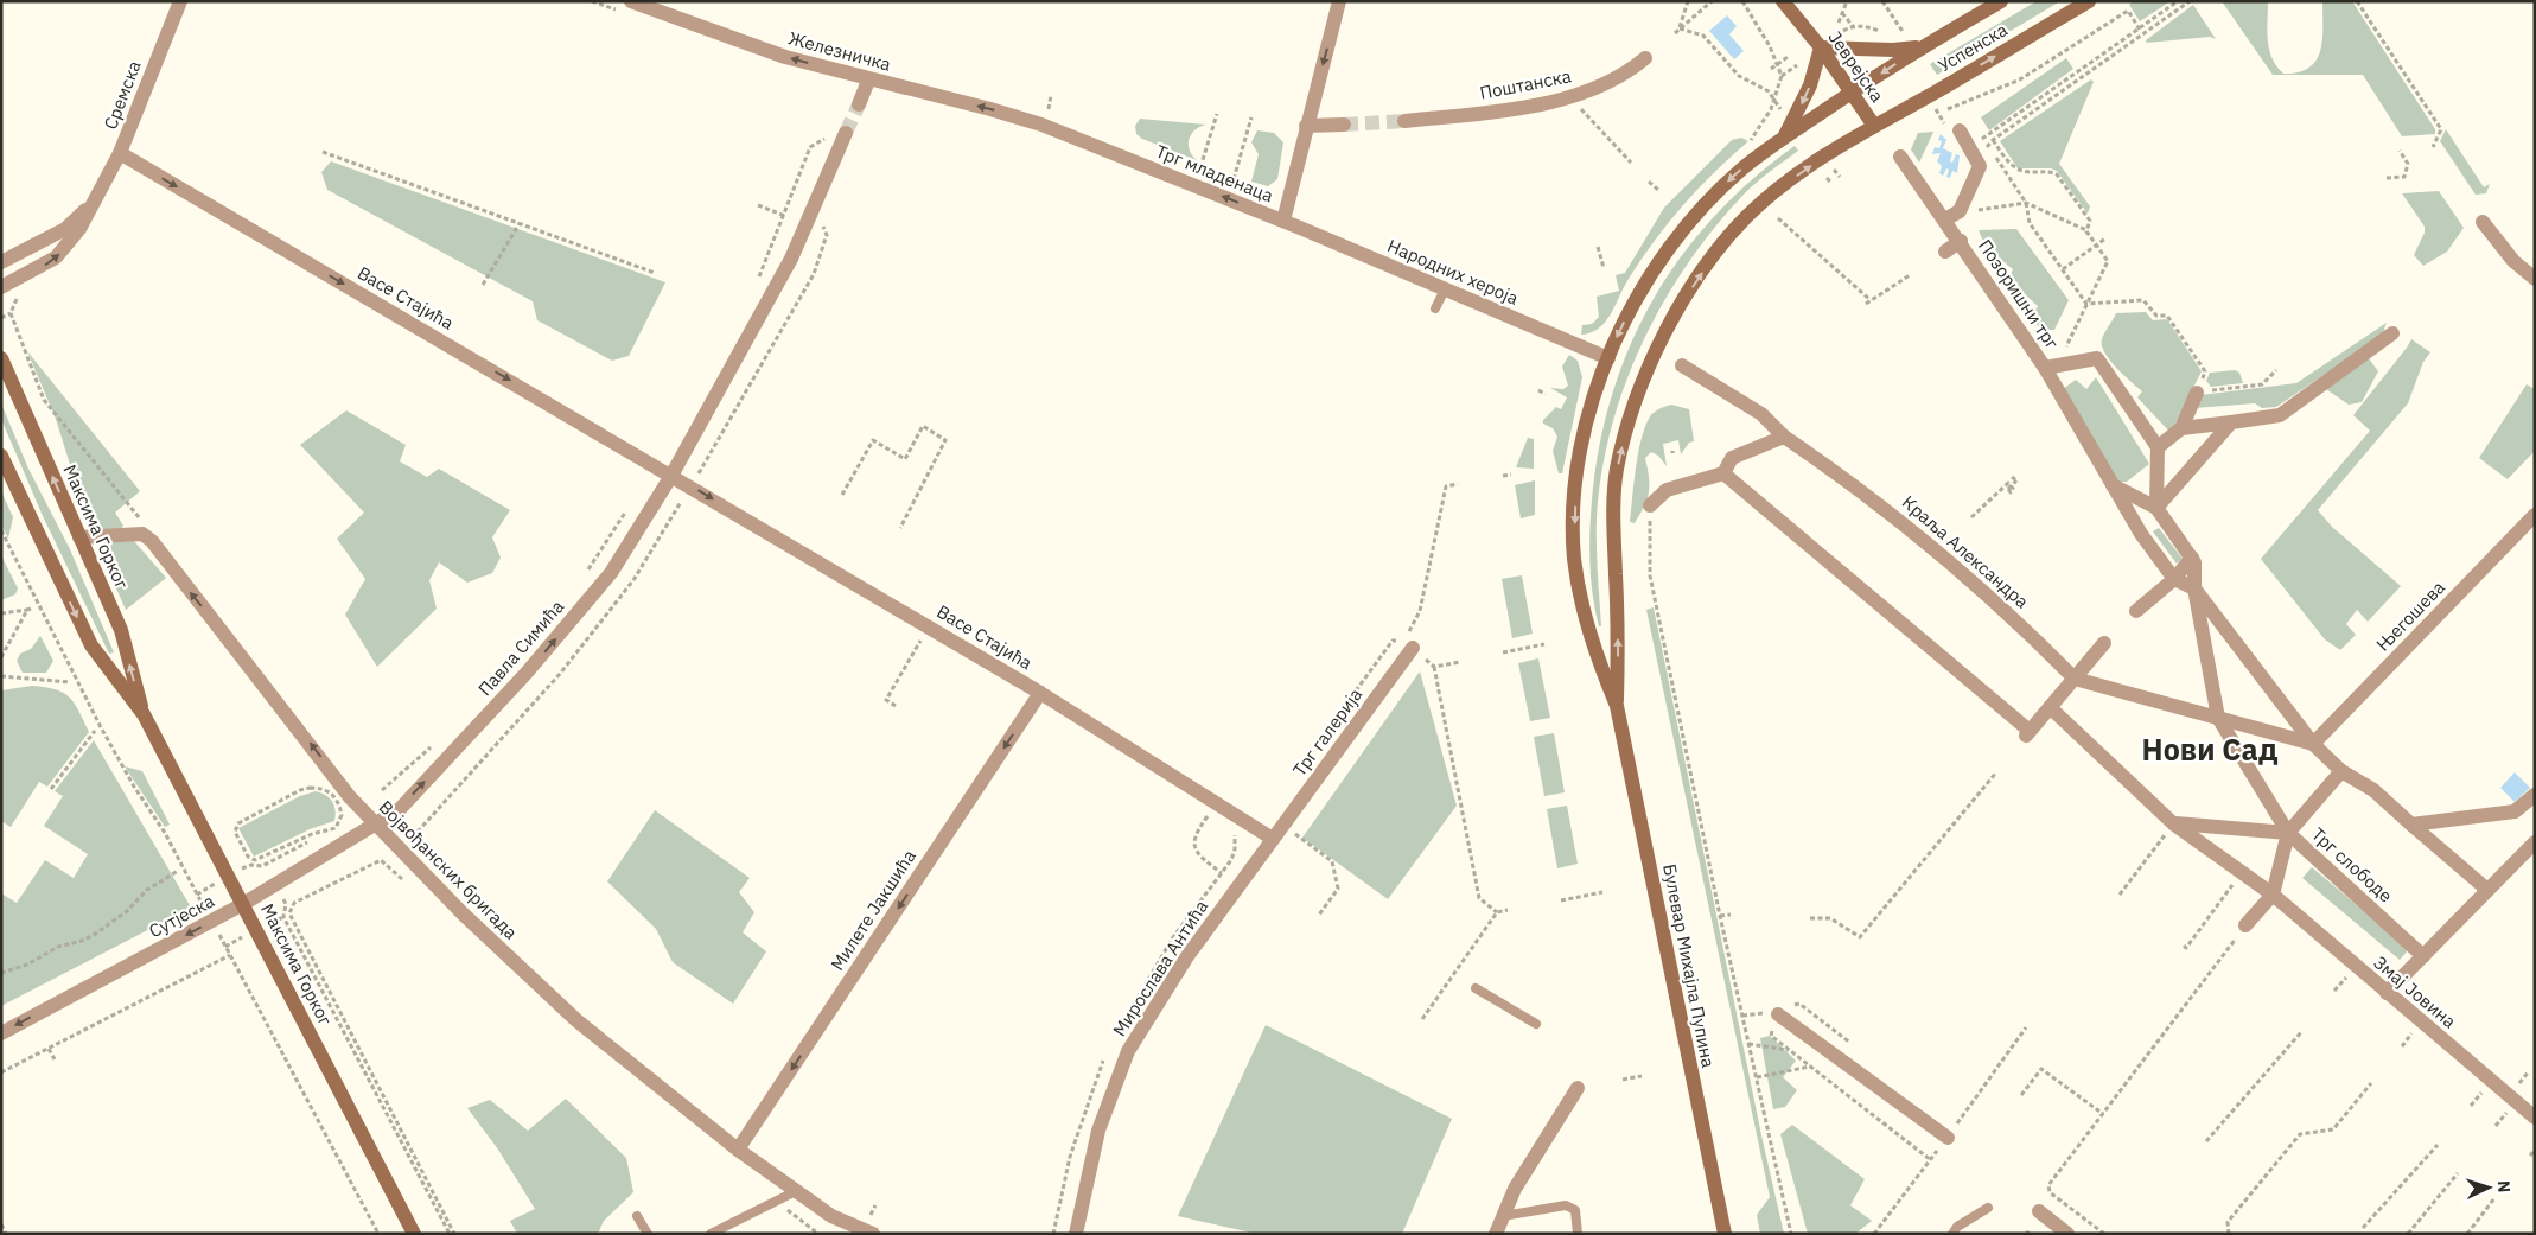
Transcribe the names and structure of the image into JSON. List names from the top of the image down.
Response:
{
  "streets": {
    "main road": [
      "Успенска",
      "Јеврејска",
      "Максима Горког",
      "Булевар Михајла Пупина"
    ],
    "street": [
      "Железничка",
      "Поштанска",
      "Сремска",
      "Трг младенаца",
      "Народних хероја",
      "Позоришни трг",
      "Васе Стајића",
      "Краља Александра",
      "Његошева",
      "Павла Симића",
      "Трг галерија",
      "Трг слободе",
      "Војвођанских бригада",
      "Милете Јакшића",
      "Сутјеска",
      "Мирослава Антића",
      "Змај Јовина"
    ]
  },
  "crossings": [
    ["Успенска", "Јеврејска"],
    ["Успенска", "Булевар Михајла Пупина"],
    ["Железничка", "Трг младенаца"],
    ["Јеврејска", "Булевар Михајла Пупина"],
    ["Сремска", "Васе Стајића"],
    ["Трг младенаца", "Народних хероја"],
    ["Народних хероја", "Булевар Михајла Пупина"],
    ["Васе Стајића", "Павла Симића"],
    ["Васе Стајића", "Трг галерија"],
    ["Васе Стајића", "Милете Јакшића"],
    ["Васе Стајића", "Мирослава Антића"],
    ["Максима Горког", "Војвођанских бригада"],
    ["Максима Горког", "Сутјеска"],
    ["Павла Симића", "Војвођанских бригада"],
    ["Павла Симића", "Сутјеска"],
    ["Трг галерија", "Мирослава Антића"],
    ["Војвођанских бригада", "Милете Јакшића"],
    ["Војвођанских бригада", "Сутјеска"]
  ],
  "one_way": [
    "Железничка",
    "Васе Стајића",
    "Павла Симића",
    "Војвођанских бригада",
    "Милете Јакшића",
    "Сутјеска"
  ],
  "districts": ["Нови Сад"],
  "north": "right"
}
